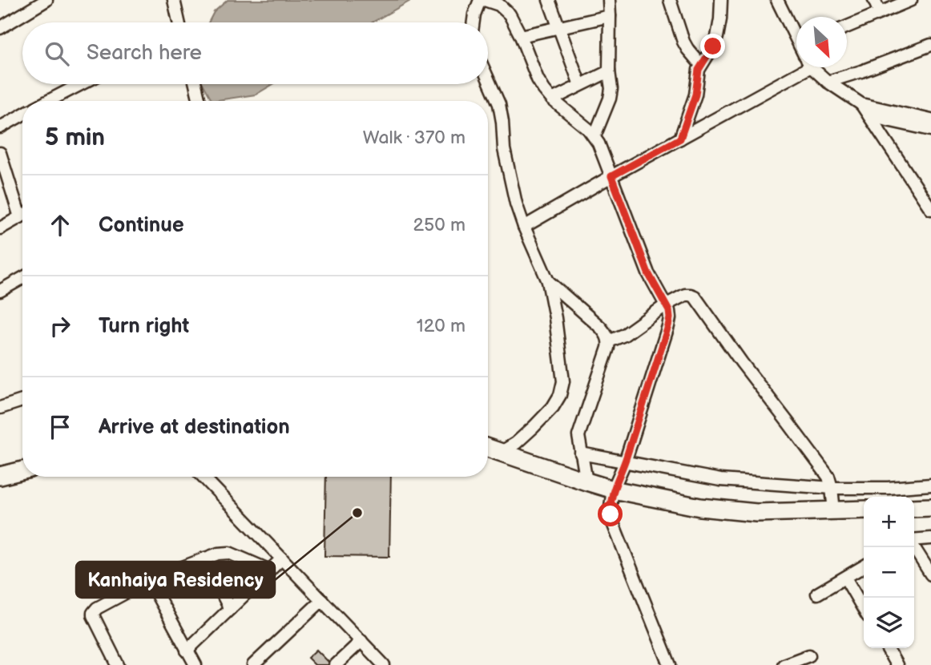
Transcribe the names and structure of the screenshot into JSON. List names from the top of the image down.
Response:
{
  "places": ["Kanhaiya Residency"],
  "north": "bottom right",
  "page": {
    "search": "Search here",
    "heading": ["5 min", "Walk · 370 m"],
    "list": [
      ["Continue", "250 m"],
      ["Turn right", "120 m"],
      "Arrive at destination"
    ],
    "map_buttons": ["+", "−"]
  }
}
